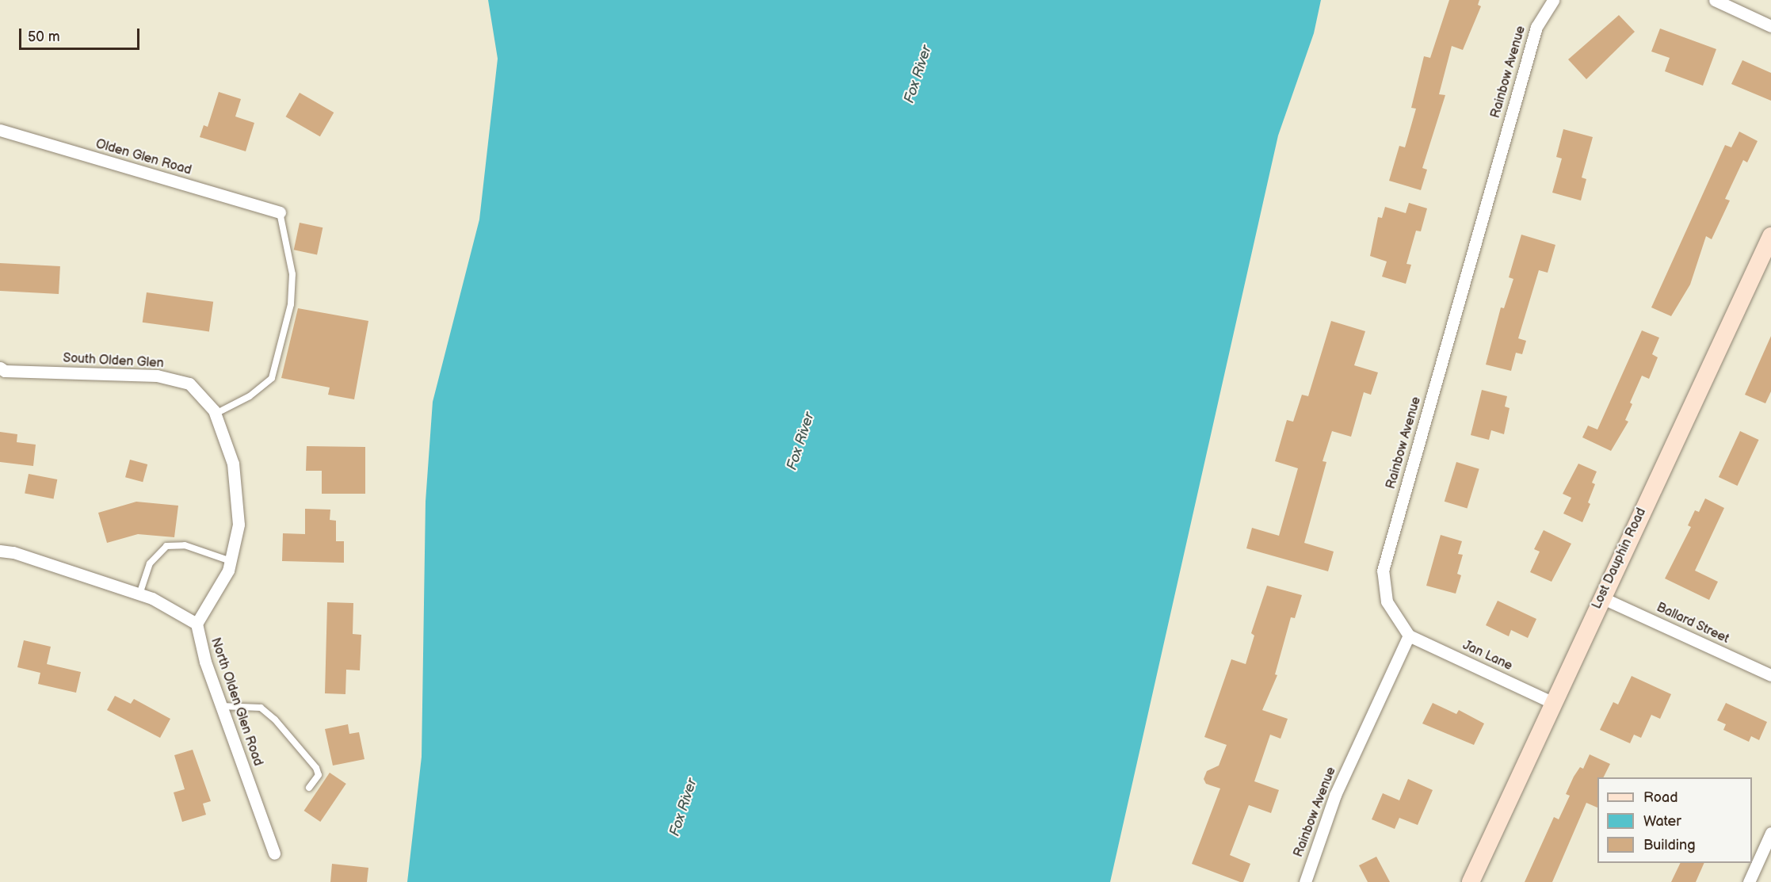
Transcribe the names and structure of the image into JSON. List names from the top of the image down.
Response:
{
  "streets": {
    "street": [
      "Rainbow Avenue",
      "Olden Glen Road",
      "South Olden Glen",
      "Lost Dauphin Road",
      "Ballard Street",
      "Jan Lane",
      "North Olden Glen Road"
    ]
  },
  "crossings": [
    ["Rainbow Avenue", "Jan Lane"],
    ["South Olden Glen", "North Olden Glen Road"],
    ["Lost Dauphin Road", "Ballard Street"],
    ["Lost Dauphin Road", "Jan Lane"]
  ],
  "water": ["Fox River"],
  "legend": ["Road", "Water", "Building"],
  "scale_bar": "50 m"
}
